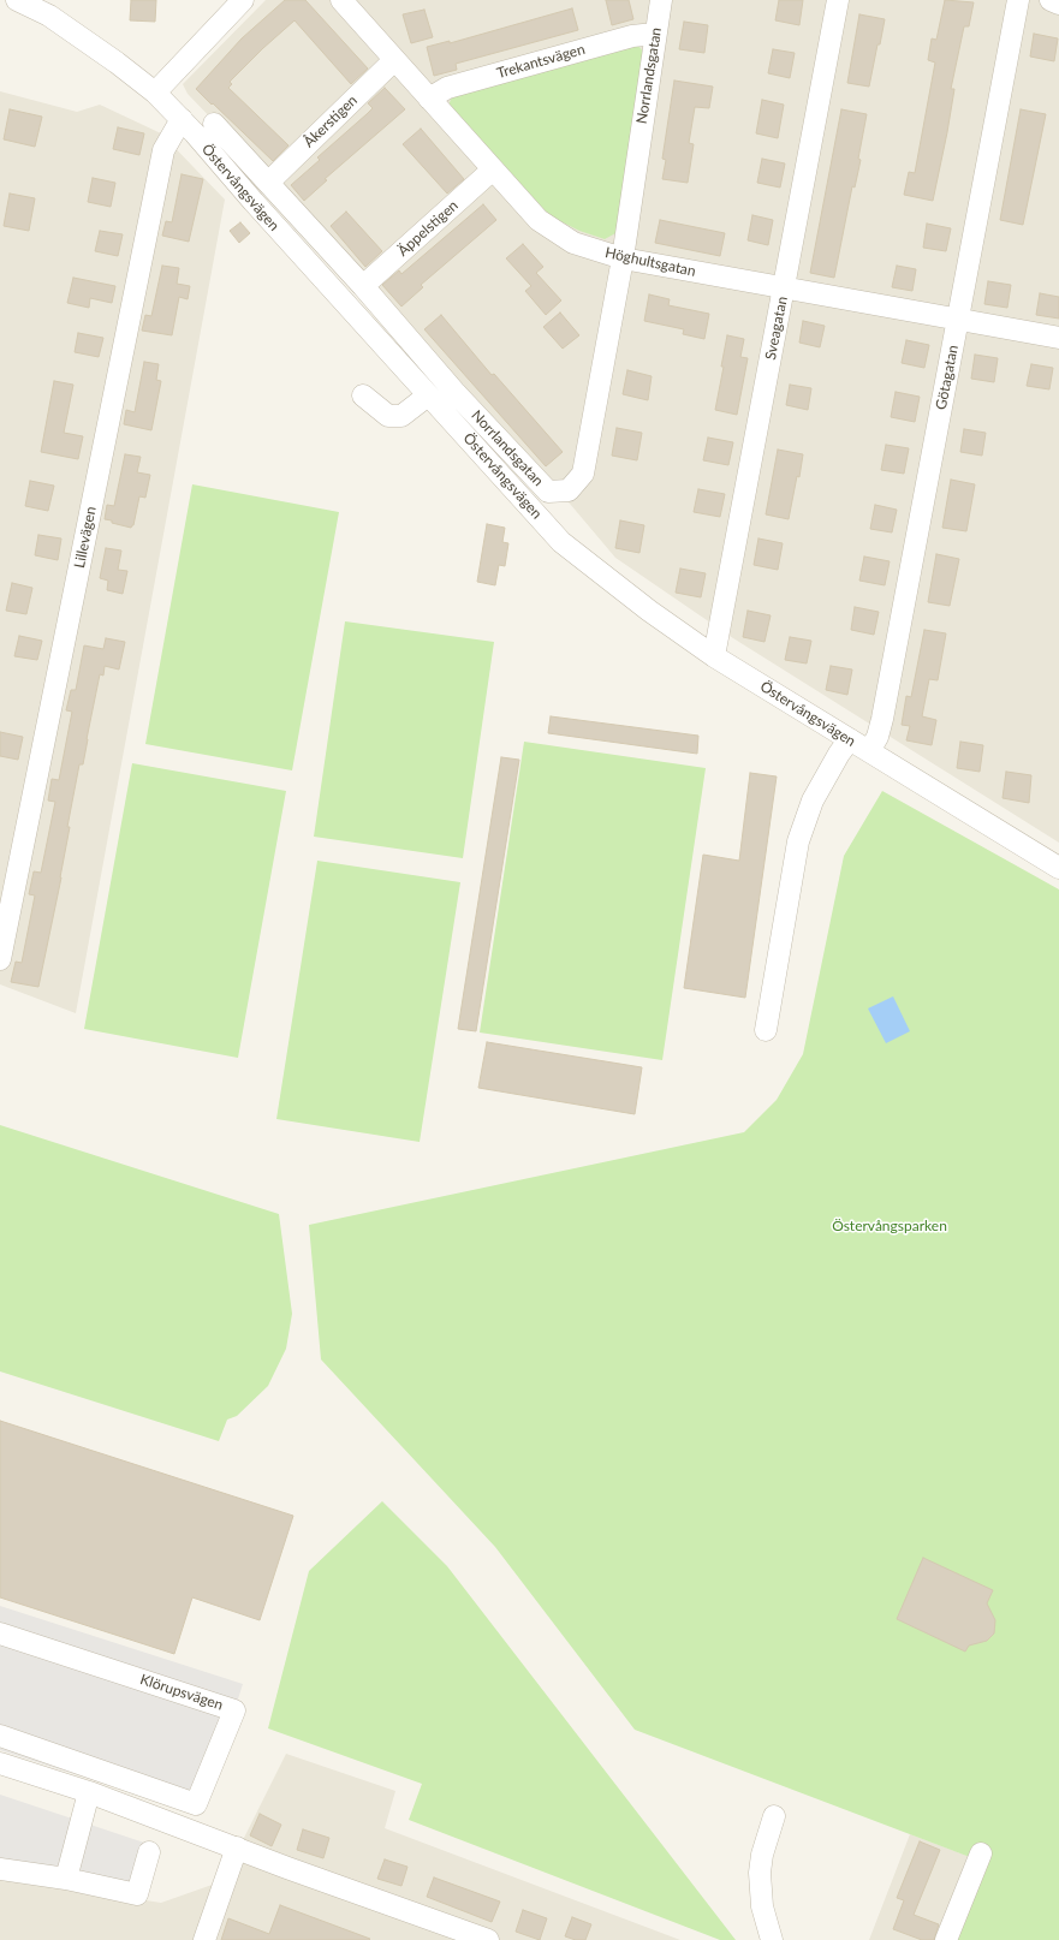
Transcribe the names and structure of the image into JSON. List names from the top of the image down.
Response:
{
  "streets": {
    "street": [
      "Trekantsvägen",
      "Norrlandsgatan",
      "Åkerstigen",
      "Östervångsvägen",
      "Äppelstigen",
      "Höghultsgatan",
      "Sveagatan",
      "Götagatan",
      "Lillevägen",
      "Klörupsvägen"
    ]
  },
  "crossings": [
    ["Trekantsvägen", "Norrlandsgatan"],
    ["Trekantsvägen", "Höghultsgatan"],
    ["Norrlandsgatan", "Åkerstigen"],
    ["Norrlandsgatan", "Äppelstigen"],
    ["Norrlandsgatan", "Höghultsgatan"],
    ["Åkerstigen", "Höghultsgatan"],
    ["Östervångsvägen", "Sveagatan"],
    ["Östervångsvägen", "Götagatan"],
    ["Östervångsvägen", "Lillevägen"],
    ["Äppelstigen", "Höghultsgatan"],
    ["Höghultsgatan", "Sveagatan"],
    ["Höghultsgatan", "Götagatan"]
  ],
  "parks": ["Östervångsparken"]
}
